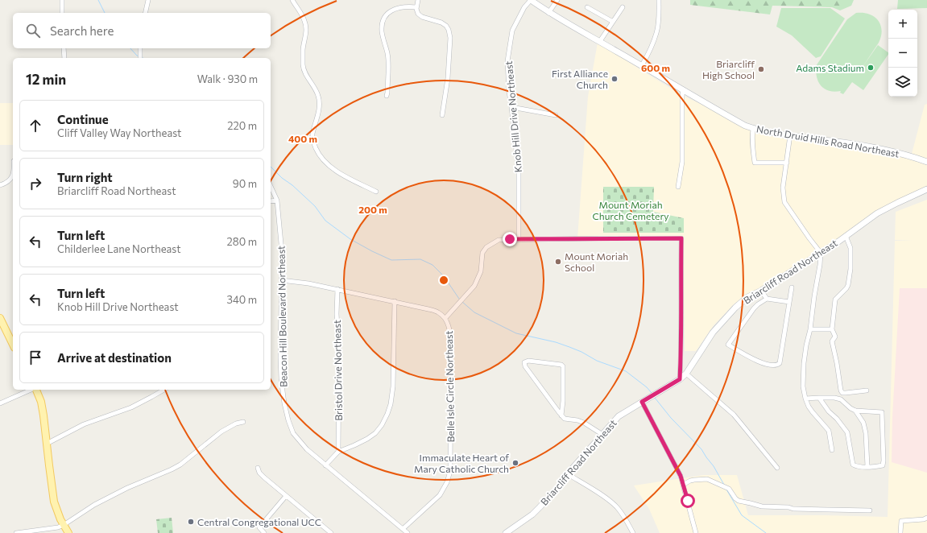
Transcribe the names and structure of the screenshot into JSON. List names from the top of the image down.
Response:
{
  "streets": {
    "main road": ["North Druid Hills Road Northeast", "Briarcliff Road Northeast"],
    "street": [
      "Knob Hill Drive Northeast",
      "Beacon Hill Boulevard Northeast",
      "Bristol Drive Northeast",
      "Belle Isle Circle Northeast"
    ]
  },
  "crossings": [
    ["Knob Hill Drive Northeast", "North Druid Hills Road Northeast"],
    ["Beacon Hill Boulevard Northeast", "Belle Isle Circle Northeast"],
    ["Bristol Drive Northeast", "Belle Isle Circle Northeast"]
  ],
  "parks": ["Mount Moriah Church Cemetery"],
  "places": [
    "Adams Stadium",
    "Briarcliff High School",
    "First Alliance Church",
    "Mount Moriah School",
    "Immaculate Heart of Mary Catholic Church",
    "Central Congregational UCC"
  ],
  "page": {
    "map_buttons": ["+", "−"],
    "search": "Search here",
    "heading": ["12 min", "Walk · 930 m"],
    "list": [
      ["Continue", "Cliff Valley Way Northeast", "220 m"],
      ["Turn right", "Briarcliff Road Northeast", "90 m"],
      ["Turn left", "Childerlee Lane Northeast", "280 m"],
      ["Turn left", "Knob Hill Drive Northeast", "340 m"],
      "Arrive at destination"
    ]
  },
  "rings": ["600 m", "400 m", "200 m"]
}
